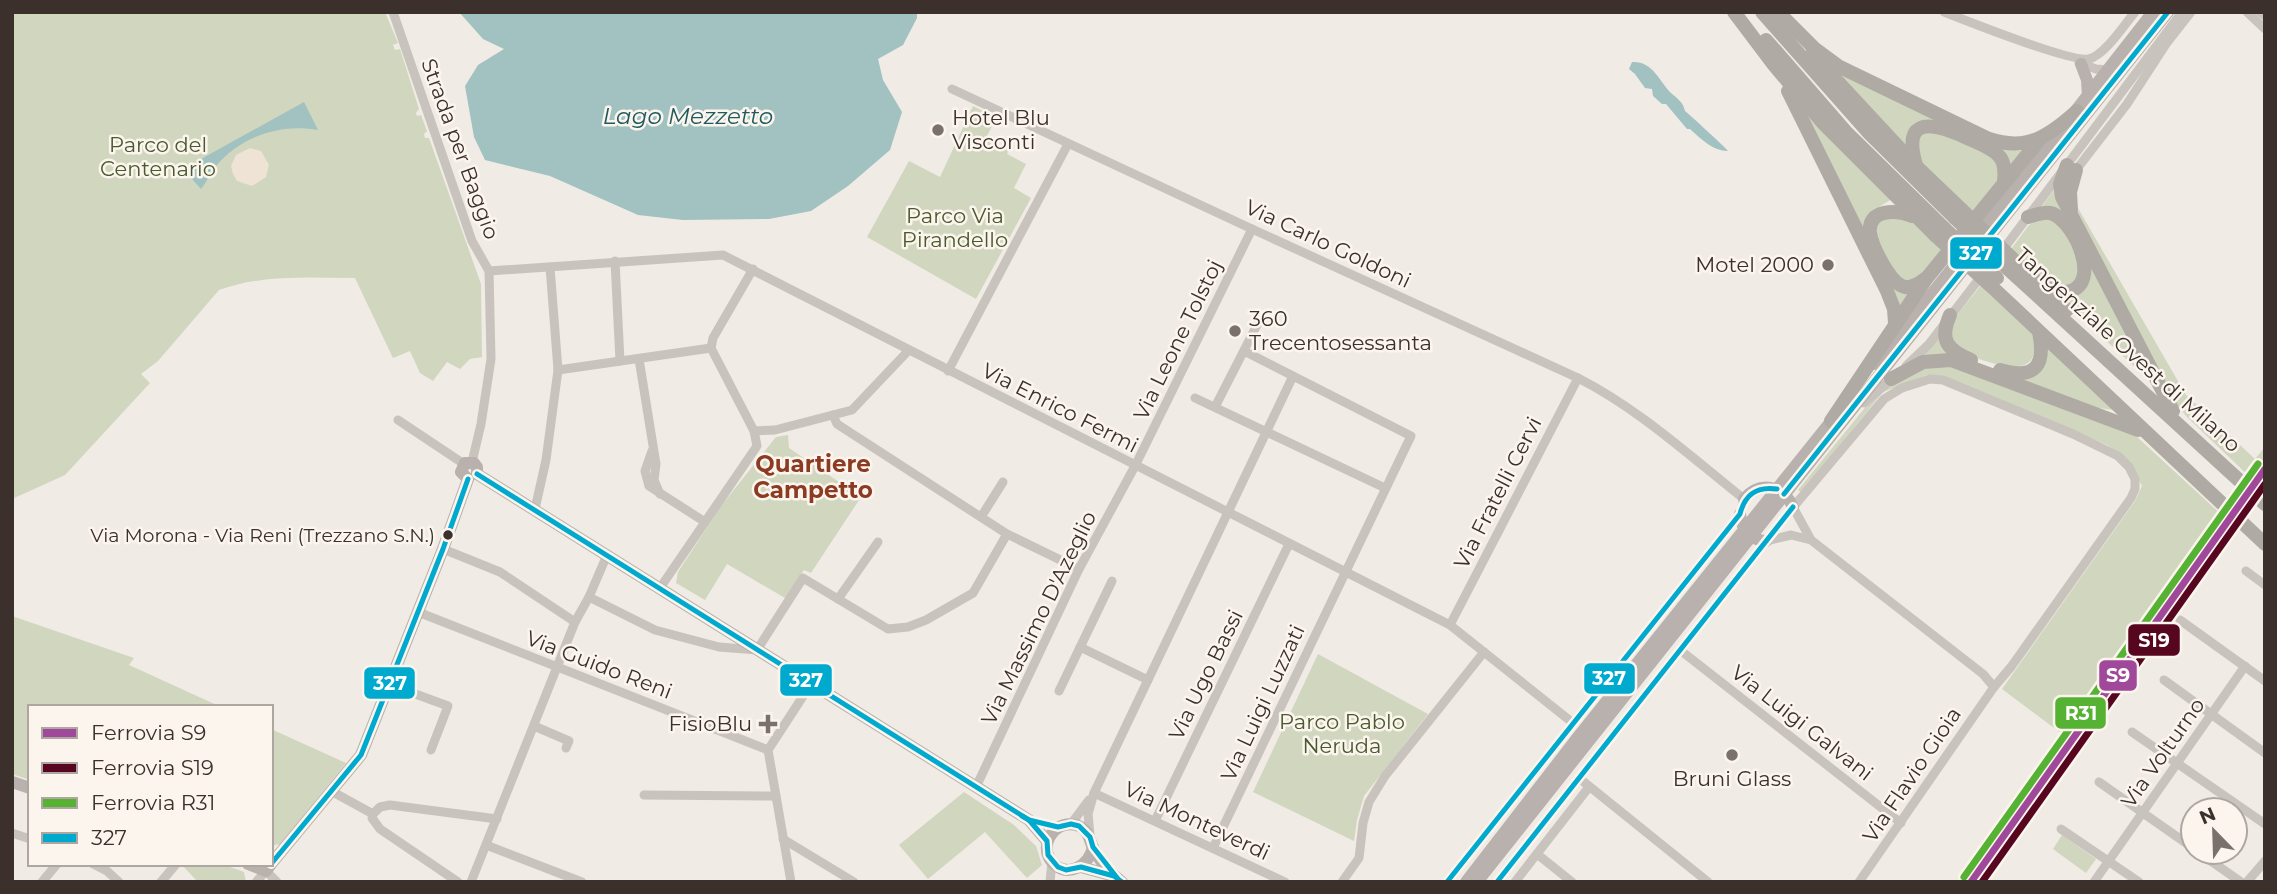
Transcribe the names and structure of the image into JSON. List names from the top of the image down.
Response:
{
  "streets": {
    "highway": ["Tangenziale Ovest di Milano"],
    "street": [
      "Strada per Baggio",
      "Via Carlo Goldoni",
      "Via Leone Tolstoj",
      "Via Enrico Fermi",
      "Via Fratelli Cervi",
      "Via Massimo D'Azeglio",
      "Via Guido Reni",
      "Via Ugo Bassi",
      "Via Luigi Luzzati",
      "Via Luigi Galvani",
      "Via Volturno",
      "Via Flavio Gioia",
      "Via Monteverdi"
    ]
  },
  "crossings": [
    ["Strada per Baggio", "Via Enrico Fermi"],
    ["Via Carlo Goldoni", "Via Leone Tolstoj"],
    ["Via Carlo Goldoni", "Via Fratelli Cervi"],
    ["Via Leone Tolstoj", "Via Enrico Fermi"],
    ["Via Leone Tolstoj", "Via Massimo D'Azeglio"],
    ["Via Enrico Fermi", "Via Fratelli Cervi"],
    ["Via Enrico Fermi", "Via Massimo D'Azeglio"],
    ["Via Enrico Fermi", "Via Ugo Bassi"],
    ["Via Enrico Fermi", "Via Luigi Luzzati"],
    ["Via Ugo Bassi", "Via Monteverdi"],
    ["Via Luigi Luzzati", "Via Monteverdi"],
    ["Via Luigi Galvani", "Via Flavio Gioia"]
  ],
  "districts": ["Quartiere Campetto"],
  "water": ["Lago Mezzetto"],
  "parks": ["Parco del Centenario", "Parco Via Pirandello", "Parco Pablo Neruda"],
  "places": {
    "other": [
      "Hotel Blu Visconti",
      "Motel 2000",
      "360 Trecentosessanta",
      "Via Morona - Via Reni (Trezzano S.N.)",
      "Bruni Glass"
    ],
    "health": ["FisioBlu"]
  },
  "lines": [
    "transit line 327",
    "rail line R31",
    "rail line S9",
    "rail line S19"
  ],
  "legend": [
    "Ferrovia S9",
    "Ferrovia S19",
    "Ferrovia R31",
    "327"
  ],
  "north": "top left"
}
